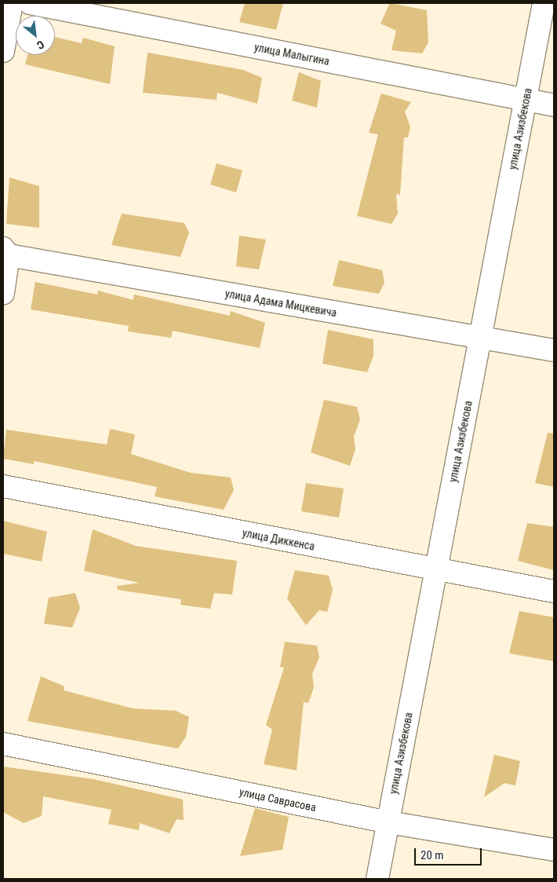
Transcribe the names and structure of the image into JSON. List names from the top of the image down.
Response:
{
  "streets": {
    "street": [
      "улица Малыгина",
      "улица Азизбекова",
      "улица Адама Мицкевича",
      "улица Диккенса",
      "улица Саврасова"
    ]
  },
  "crossings": [
    ["улица Малыгина", "улица Азизбекова"],
    ["улица Азизбекова", "улица Адама Мицкевича"],
    ["улица Азизбекова", "улица Диккенса"],
    ["улица Азизбекова", "улица Саврасова"]
  ],
  "scale_bar": "20 m",
  "north": "bottom right"
}
